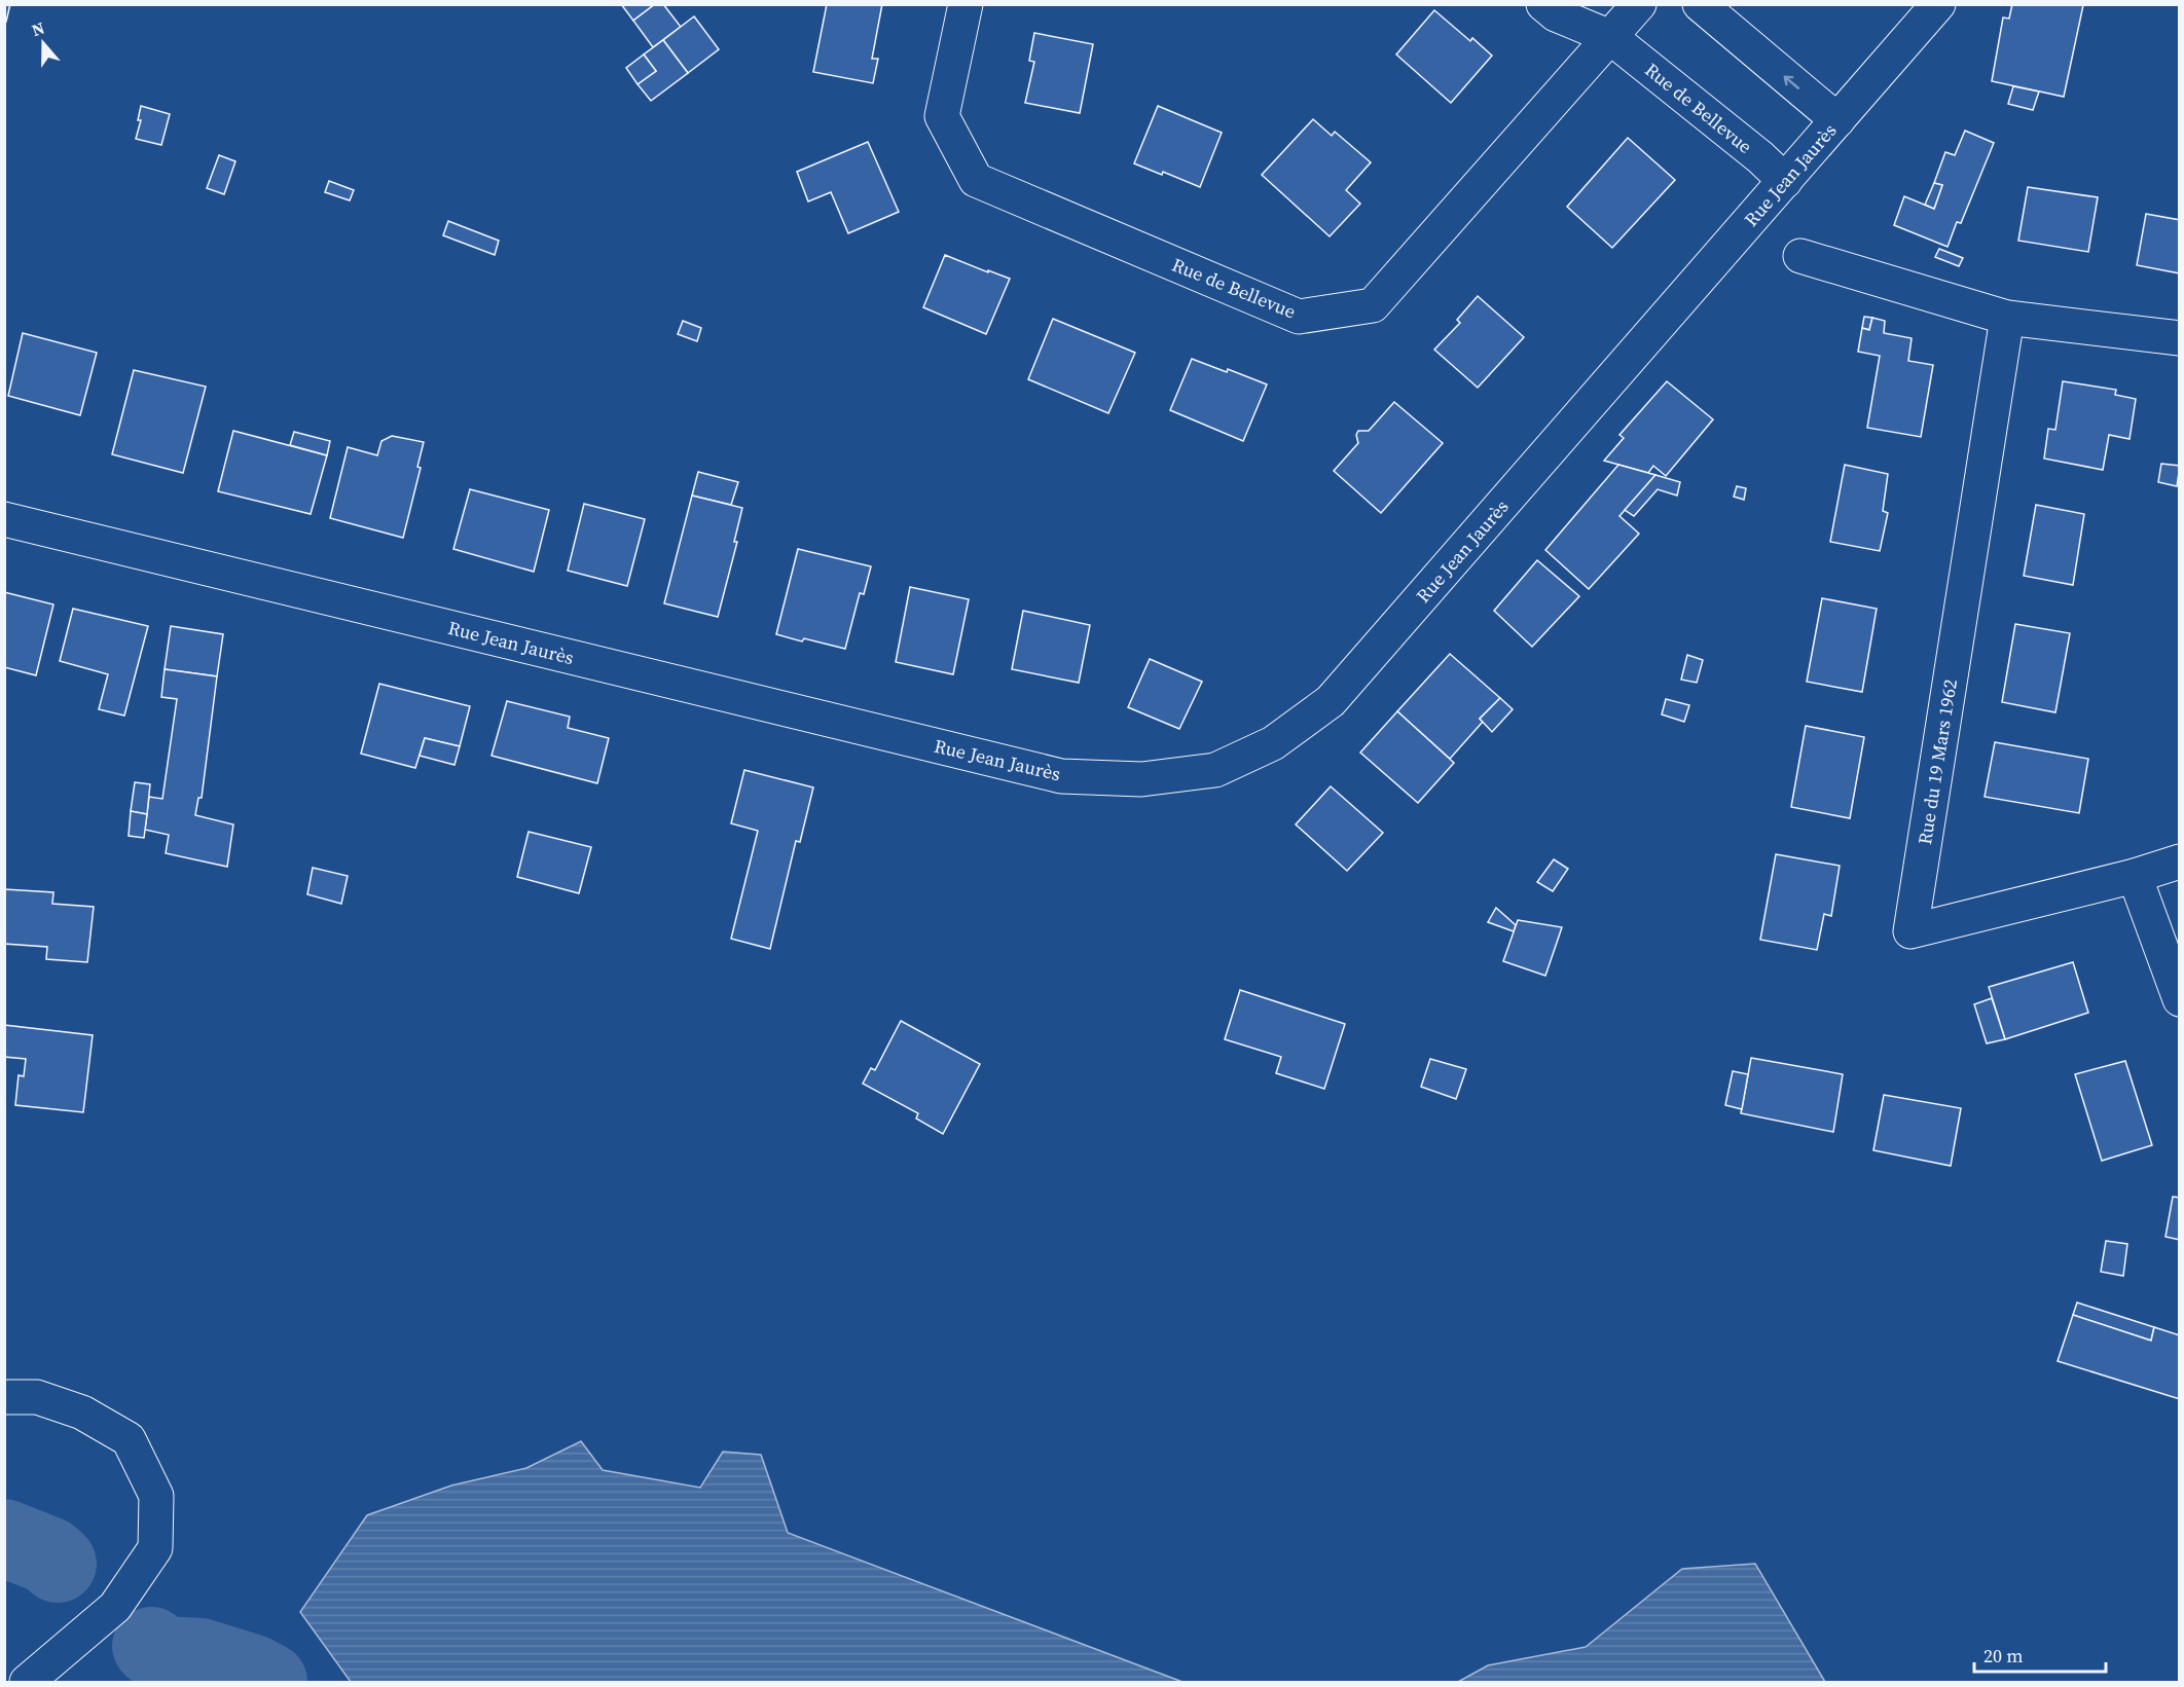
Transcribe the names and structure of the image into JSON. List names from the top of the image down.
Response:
{
  "streets": {
    "street": ["Rue de Bellevue", "Rue Jean Jaurès", "Rue du 19 Mars 1962"]
  },
  "crossings": [
    ["Rue de Bellevue", "Rue Jean Jaurès"]
  ],
  "scale_bar": "20 m",
  "north": "top"
}
